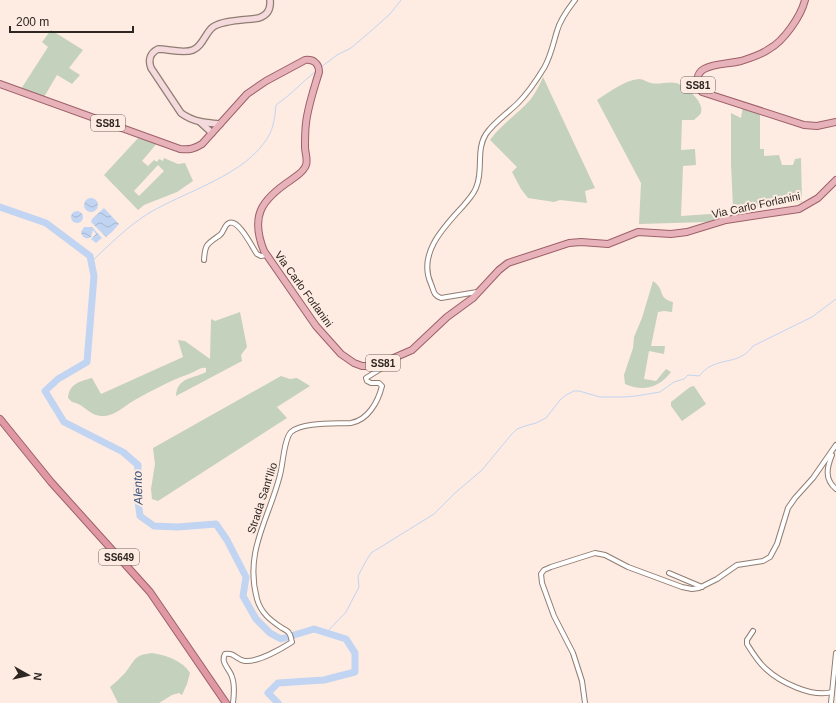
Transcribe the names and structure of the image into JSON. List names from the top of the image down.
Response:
{
  "streets": {
    "highway": ["SS649"],
    "main road": ["SS81", "Via Carlo Forlanini"],
    "street": ["Strada Sant'Ilio"]
  },
  "crossings": [
    ["Via Carlo Forlanini", "Strada Sant'Ilio"]
  ],
  "water": ["Alento"],
  "scale_bar": "200 m",
  "north": "right"
}
